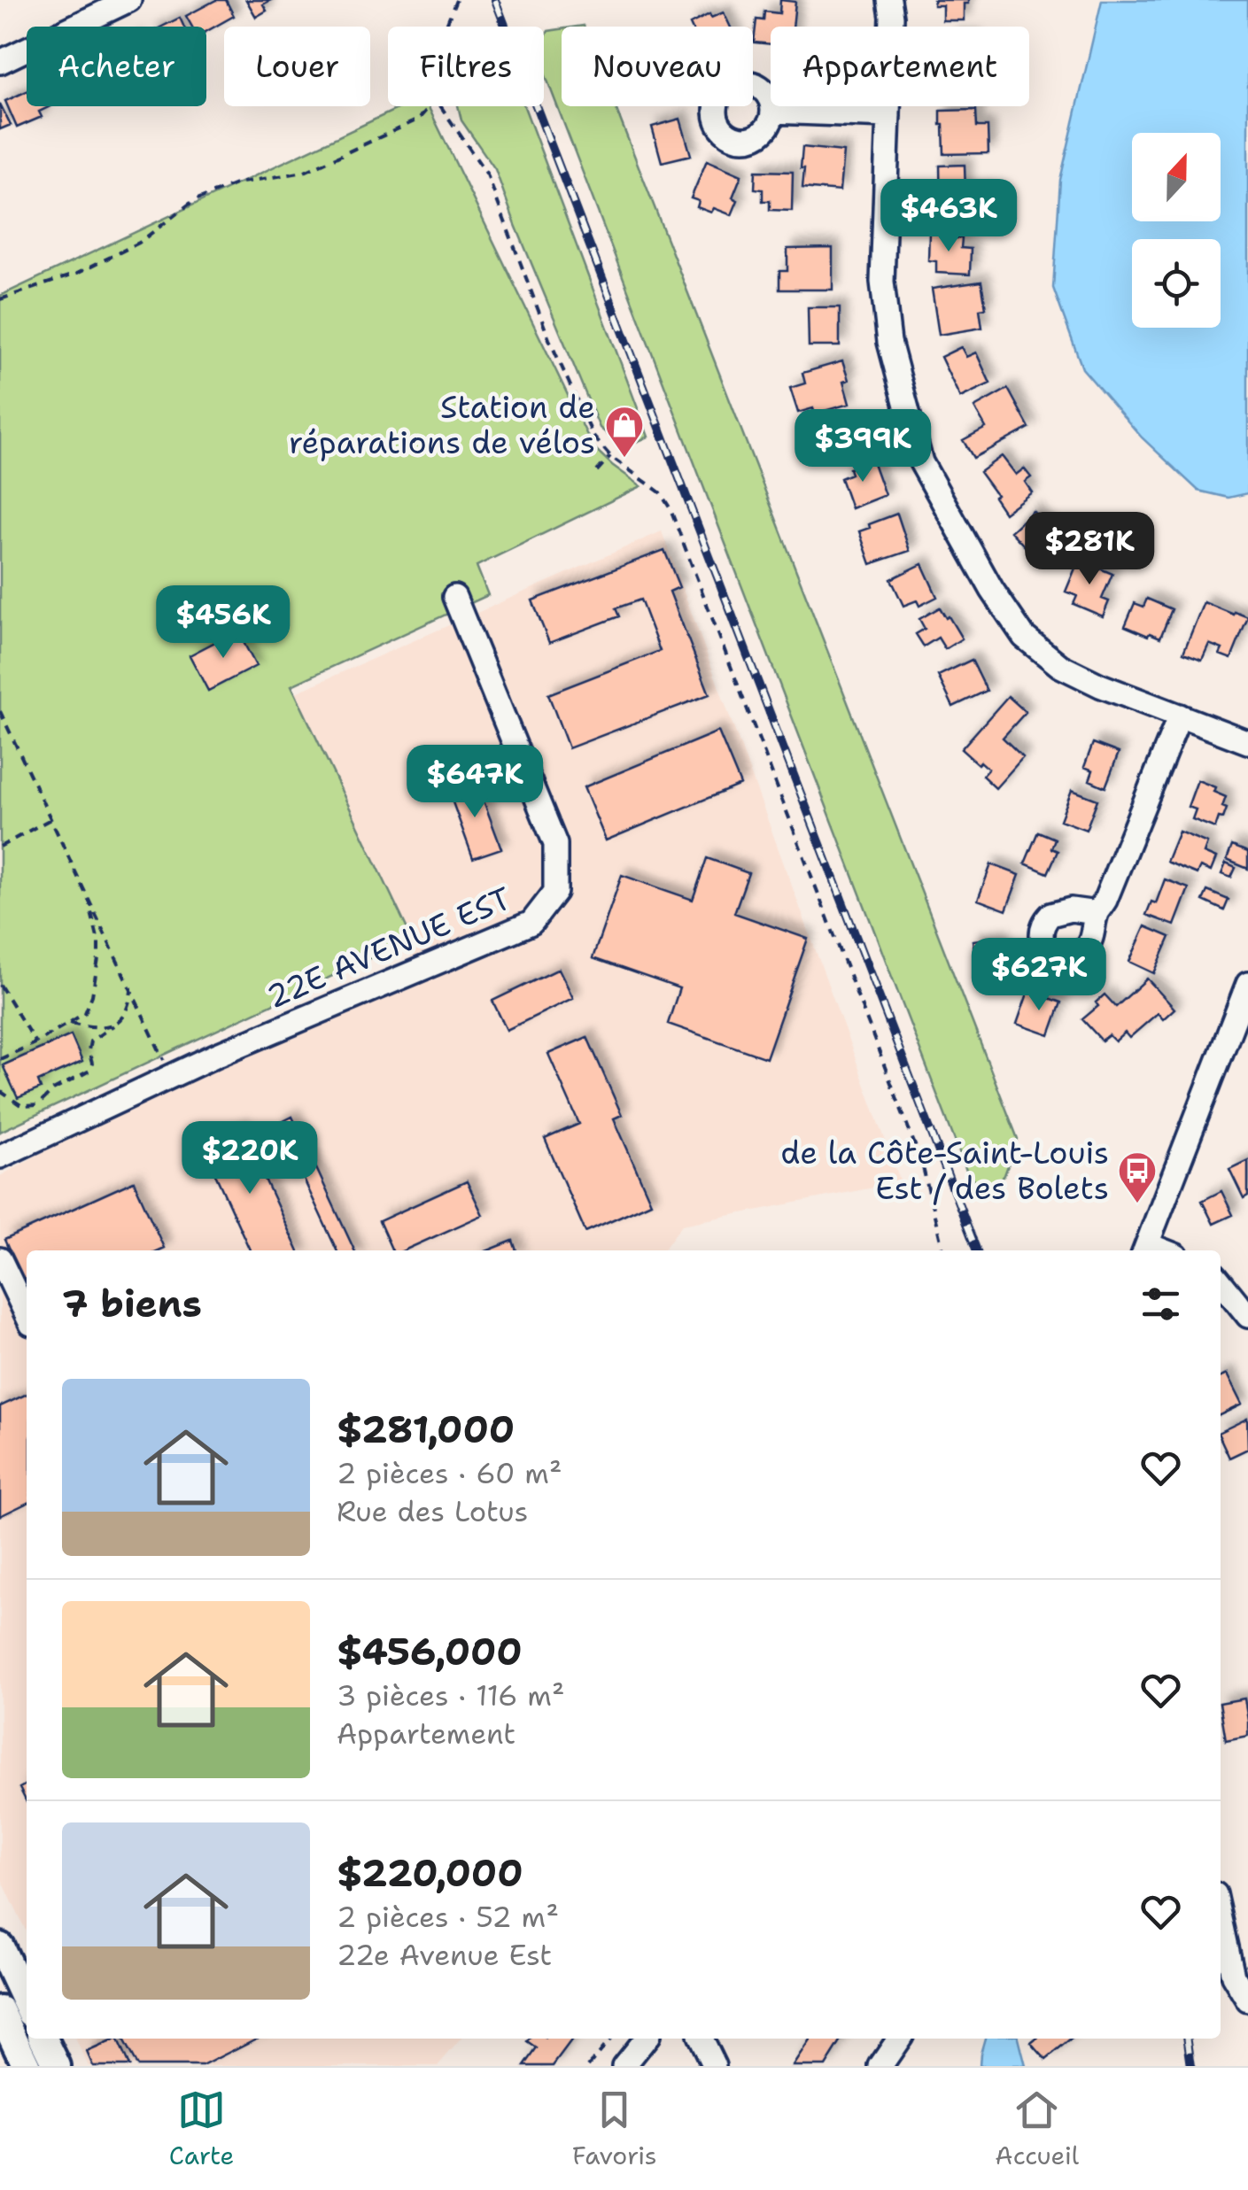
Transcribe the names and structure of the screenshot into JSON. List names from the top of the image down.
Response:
{
  "streets": {
    "street": ["22E AVENUE EST"]
  },
  "places": {
    "shop": ["Station de réparations de vélos"],
    "bus stop": ["de la Côte-Saint-Louis Est / des Bolets"]
  },
  "north": "top",
  "page": {
    "chip": [
      "Acheter",
      "Louer",
      "Filtres",
      "Nouveau",
      "Appartement"
    ],
    "price": [
      "$463K",
      "$399K",
      "$281K",
      "$456K",
      "$647K",
      "$627K",
      "$220K"
    ],
    "heading": "7 biens",
    "list": [
      {
        "name": "$281,000",
        "note": "2 pièces · 60 m² · Rue des Lotus"
      },
      {
        "name": "$456,000",
        "note": "3 pièces · 116 m² · Appartement"
      },
      {
        "name": "$220,000",
        "note": "2 pièces · 52 m² · 22e Avenue Est"
      }
    ],
    "tabs": ["Carte", "Favoris", "Accueil"]
  }
}
